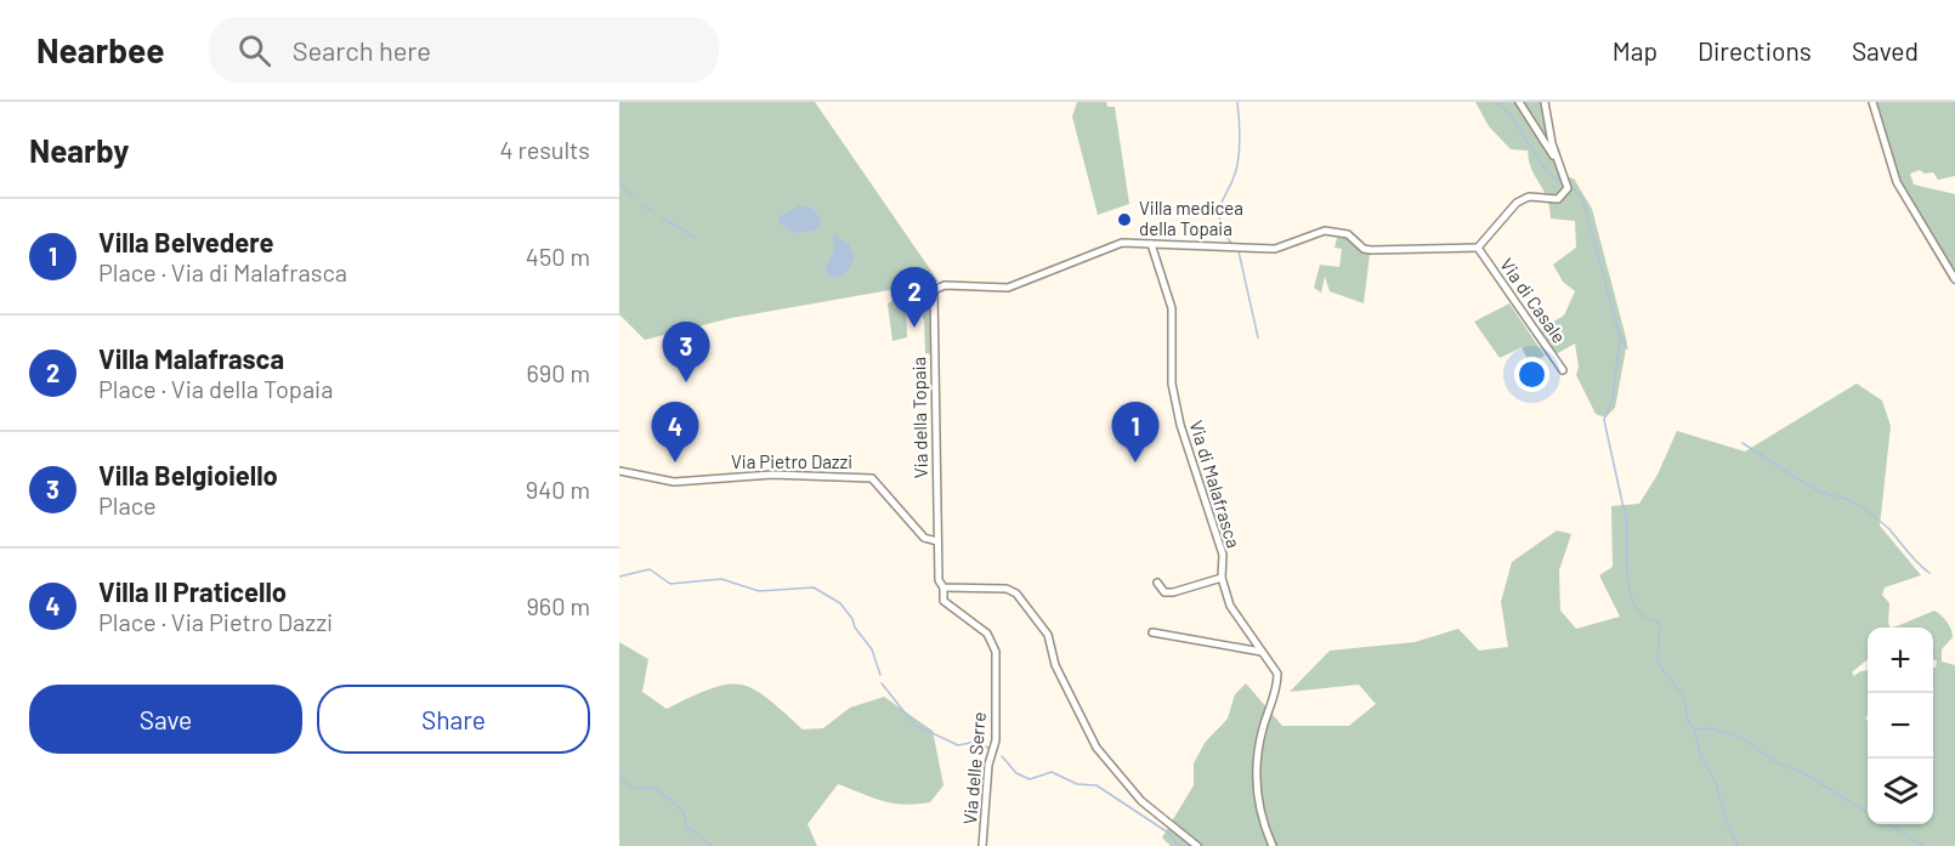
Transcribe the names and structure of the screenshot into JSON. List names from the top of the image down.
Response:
{
  "streets": {
    "street": [
      "Via di Casale",
      "Via della Topaia",
      "Via Pietro Dazzi",
      "Via di Malafrasca",
      "Via delle Serre"
    ]
  },
  "crossings": [
    ["Via di Casale", "Via della Topaia"],
    ["Via della Topaia", "Via Pietro Dazzi"],
    ["Via della Topaia", "Via di Malafrasca"]
  ],
  "places": ["Villa medicea della Topaia"],
  "page": {
    "header": "Nearbee",
    "search": "Search here",
    "nav": ["Map", "Directions", "Saved"],
    "heading": ["Nearby", "4 results"],
    "list": [
      {
        "mark": "1",
        "name": "Villa Belvedere",
        "note": "Place · Via di Malafrasca",
        "value": "450 m"
      },
      {
        "mark": "2",
        "name": "Villa Malafrasca",
        "note": "Place · Via della Topaia",
        "value": "690 m"
      },
      {
        "mark": "3",
        "name": "Villa Belgioiello",
        "note": "Place",
        "value": "940 m"
      },
      {
        "mark": "4",
        "name": "Villa Il Praticello",
        "note": "Place · Via Pietro Dazzi",
        "value": "960 m"
      }
    ],
    "pins": [
      "2",
      "3",
      "1",
      "4"
    ],
    "map_buttons": ["+", "−"],
    "buttons": ["Save", "Share"]
  }
}
